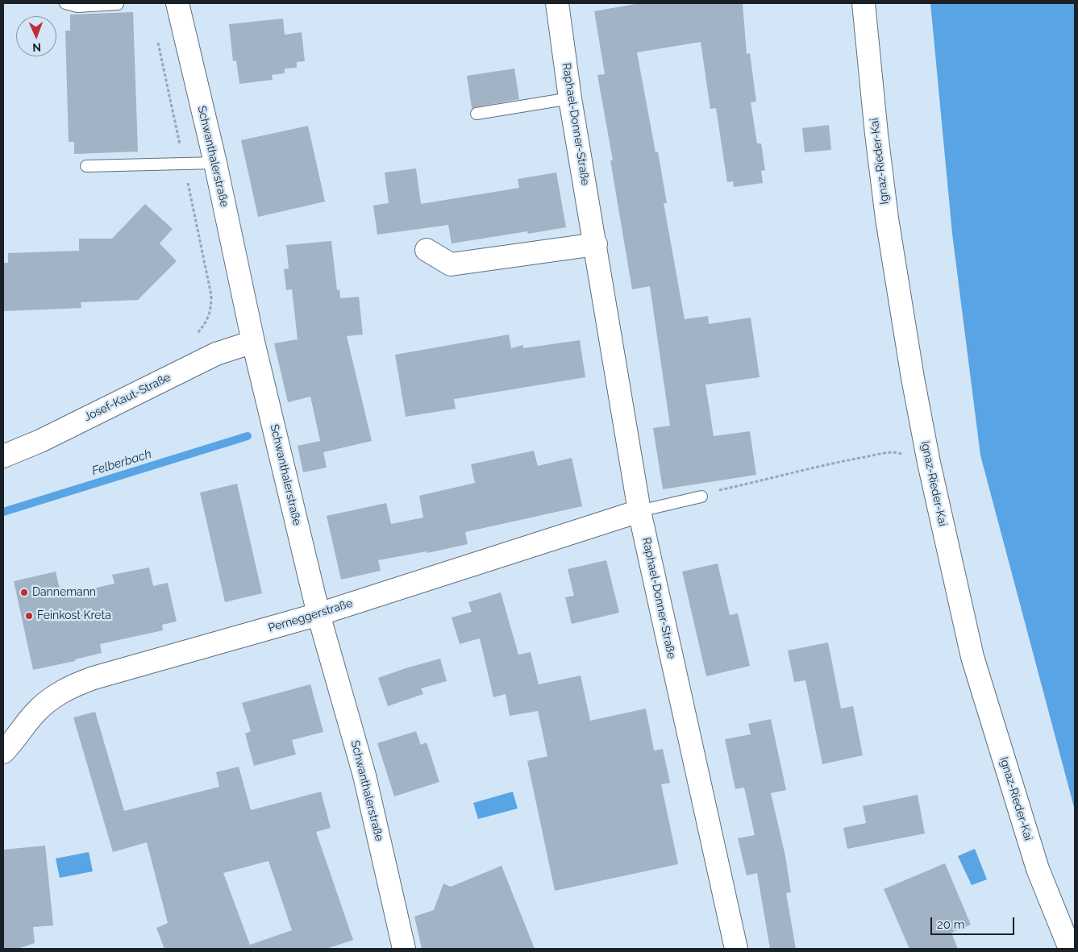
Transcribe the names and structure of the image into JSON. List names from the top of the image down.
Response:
{
  "streets": {
    "street": [
      "Raphael-Donner-Straße",
      "Schwanthalerstraße",
      "Ignaz-Rieder-Kai",
      "Josef-Kaut-Straße",
      "Perneggerstraße"
    ]
  },
  "crossings": [
    ["Raphael-Donner-Straße", "Perneggerstraße"],
    ["Schwanthalerstraße", "Josef-Kaut-Straße"],
    ["Schwanthalerstraße", "Perneggerstraße"]
  ],
  "water": ["Felberbach"],
  "places": ["Dannemann", "Feinkost Kreta"],
  "scale_bar": "20 m",
  "north": "bottom"
}
